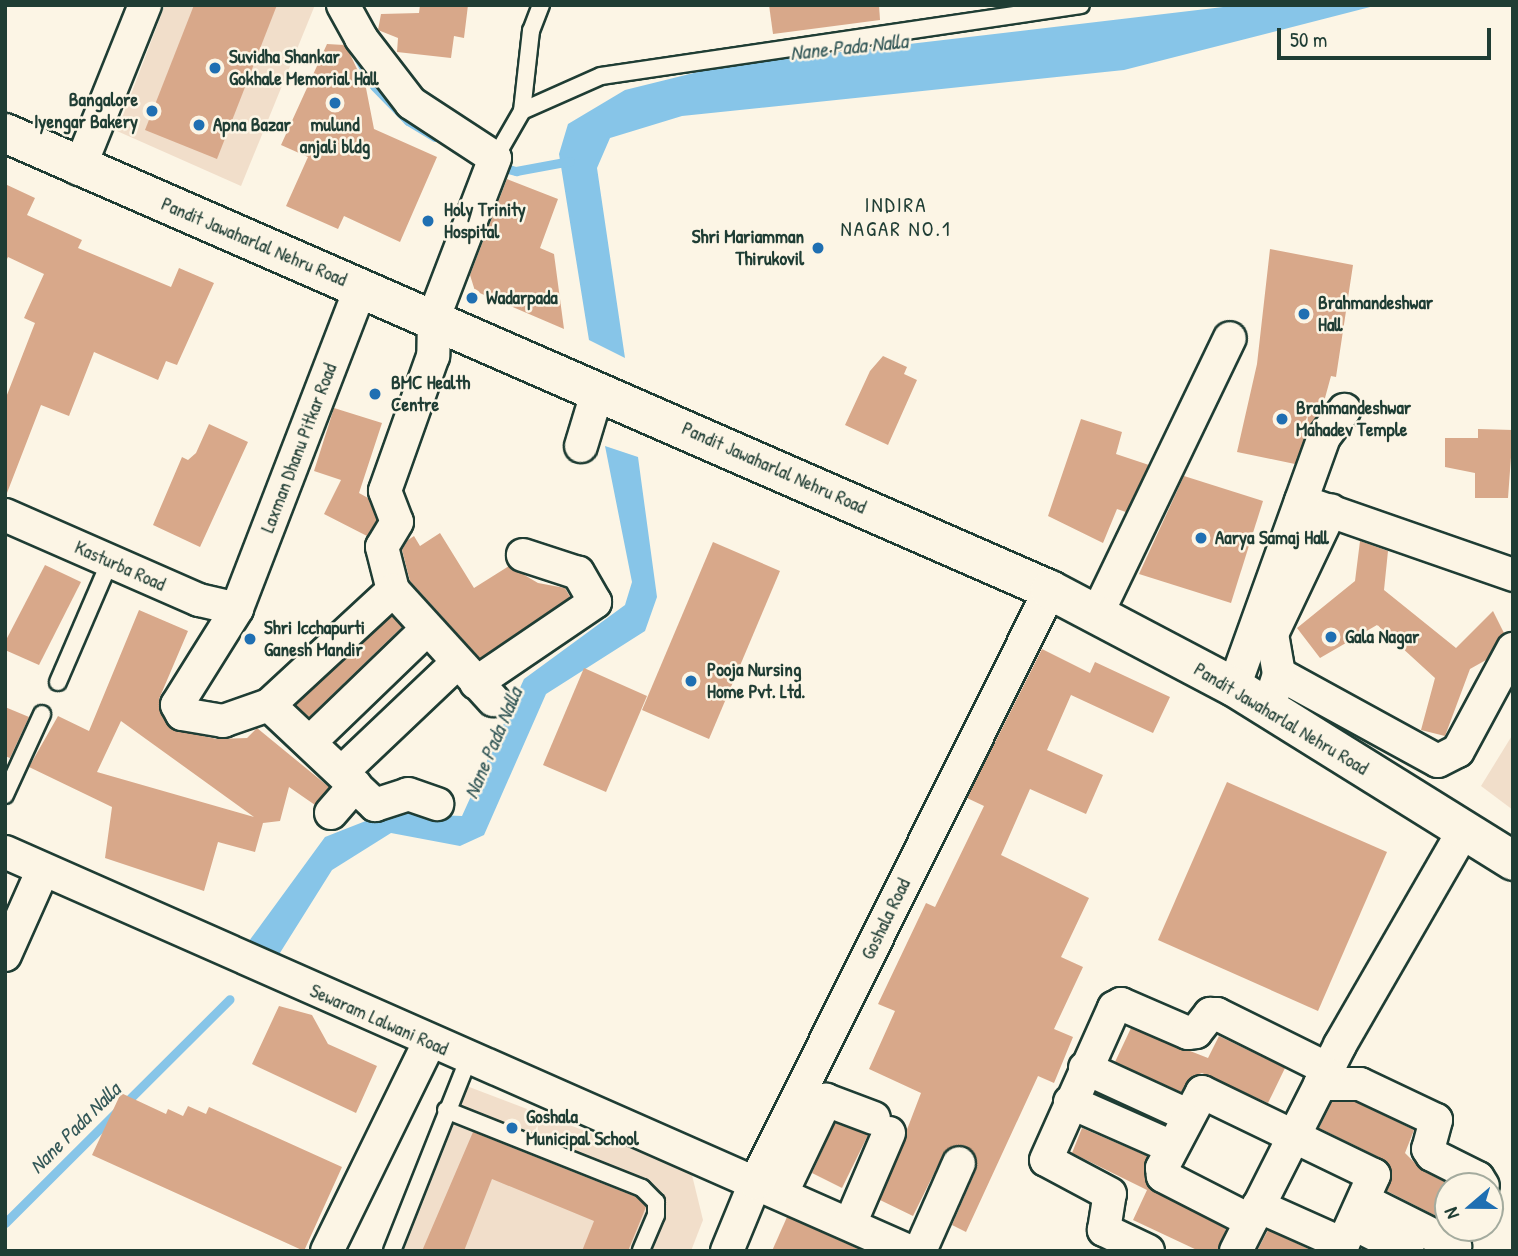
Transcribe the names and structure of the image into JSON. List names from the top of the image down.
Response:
{
  "streets": {
    "street": [
      "Pandit Jawaharlal Nehru Road",
      "Laxman Dhanu Pitkar Road",
      "Kasturba Road",
      "Goshala Road",
      "Sewaram Lalwani Road"
    ]
  },
  "crossings": [
    ["Pandit Jawaharlal Nehru Road", "Laxman Dhanu Pitkar Road"],
    ["Pandit Jawaharlal Nehru Road", "Goshala Road"],
    ["Laxman Dhanu Pitkar Road", "Kasturba Road"],
    ["Goshala Road", "Sewaram Lalwani Road"]
  ],
  "districts": ["INDIRA NAGAR NO.1"],
  "water": ["Nane Pada Nalla"],
  "places": [
    "Suvidha Shankar Gokhale Memorial Hall",
    "mulund anjali bldg",
    "Bangalore Iyengar Bakery",
    "Apna Bazar",
    "Holy Trinity Hospital",
    "Shri Mariamman Thirukovil",
    "Wadarpada",
    "Brahmandeshwar Hall",
    "BMC Health Centre",
    "Brahmandeshwar Mahadev Temple",
    "Aarya Samaj Hall",
    "Gala Nagar",
    "Shri Icchapurti Ganesh Mandir",
    "Pooja Nursing Home Pvt. Ltd.",
    "Goshala Municipal School"
  ],
  "scale_bar": "50 m",
  "north": "left"
}
